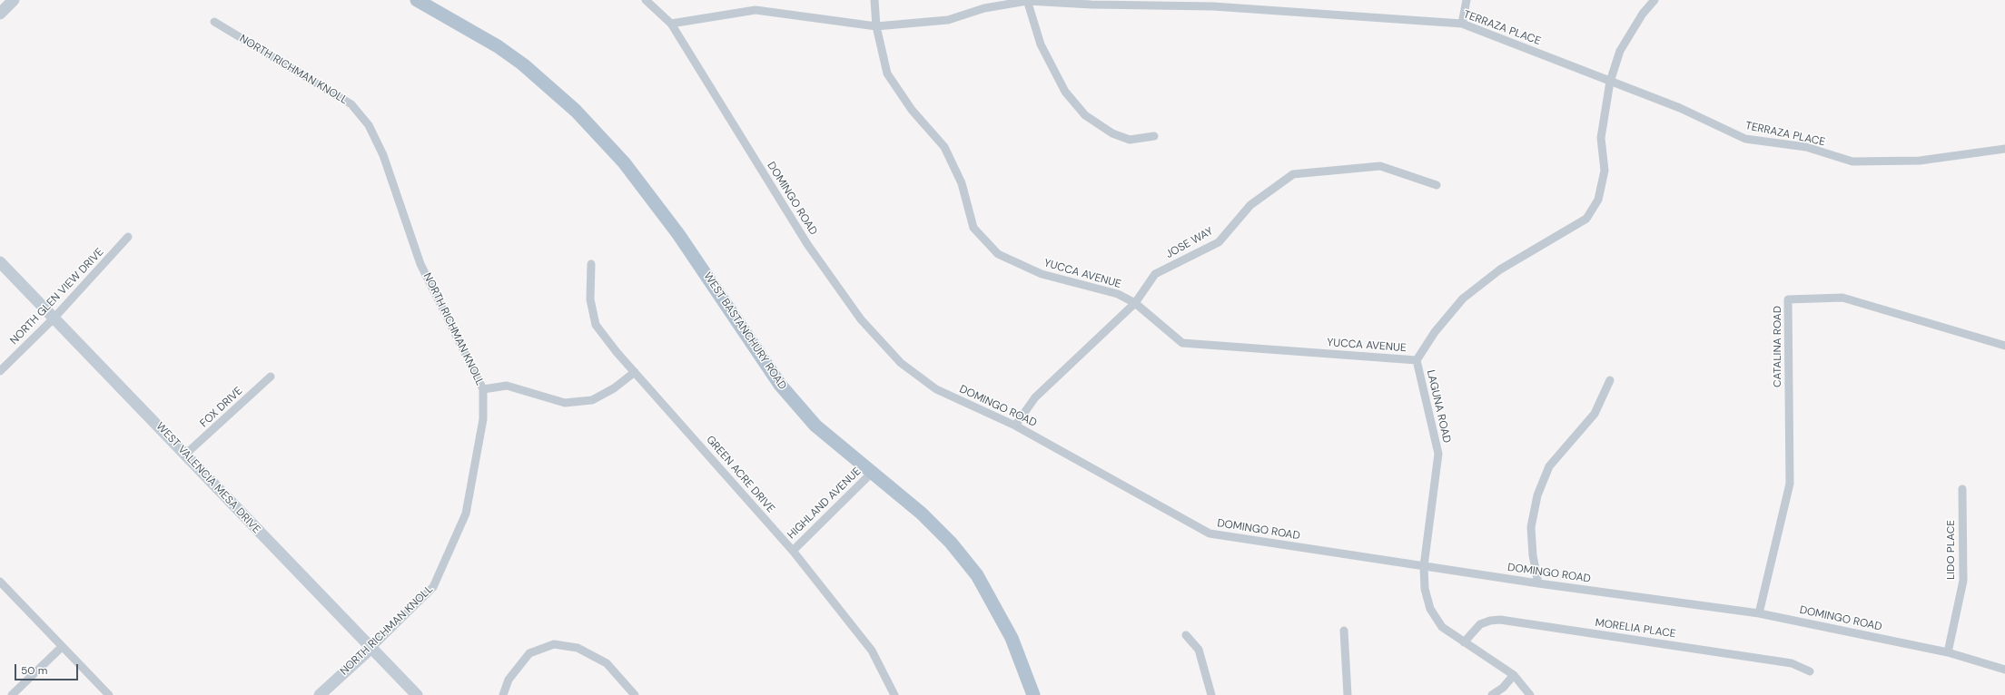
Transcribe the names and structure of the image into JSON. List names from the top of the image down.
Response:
{
  "streets": {
    "main road": ["WEST BASTANCHURY ROAD"],
    "street": [
      "TERRAZA PLACE",
      "NORTH RICHMAN KNOLL",
      "DOMINGO ROAD",
      "JOSE WAY",
      "YUCCA AVENUE",
      "NORTH GLEN VIEW DRIVE",
      "CATALINA ROAD",
      "LAGUNA ROAD",
      "FOX DRIVE",
      "GREEN ACRE DRIVE",
      "WEST VALENCIA MESA DRIVE",
      "HIGHLAND AVENUE",
      "LIDO PLACE",
      "MORELIA PLACE"
    ]
  },
  "crossings": [
    ["TERRAZA PLACE", "DOMINGO ROAD"],
    ["TERRAZA PLACE", "YUCCA AVENUE"],
    ["TERRAZA PLACE", "LAGUNA ROAD"],
    ["NORTH RICHMAN KNOLL", "WEST VALENCIA MESA DRIVE"],
    ["DOMINGO ROAD", "JOSE WAY"],
    ["DOMINGO ROAD", "CATALINA ROAD"],
    ["DOMINGO ROAD", "LAGUNA ROAD"],
    ["DOMINGO ROAD", "LIDO PLACE"],
    ["JOSE WAY", "YUCCA AVENUE"],
    ["YUCCA AVENUE", "LAGUNA ROAD"],
    ["NORTH GLEN VIEW DRIVE", "WEST VALENCIA MESA DRIVE"],
    ["WEST BASTANCHURY ROAD", "HIGHLAND AVENUE"],
    ["LAGUNA ROAD", "MORELIA PLACE"],
    ["FOX DRIVE", "WEST VALENCIA MESA DRIVE"],
    ["GREEN ACRE DRIVE", "HIGHLAND AVENUE"]
  ],
  "scale_bar": "50 m"
}
